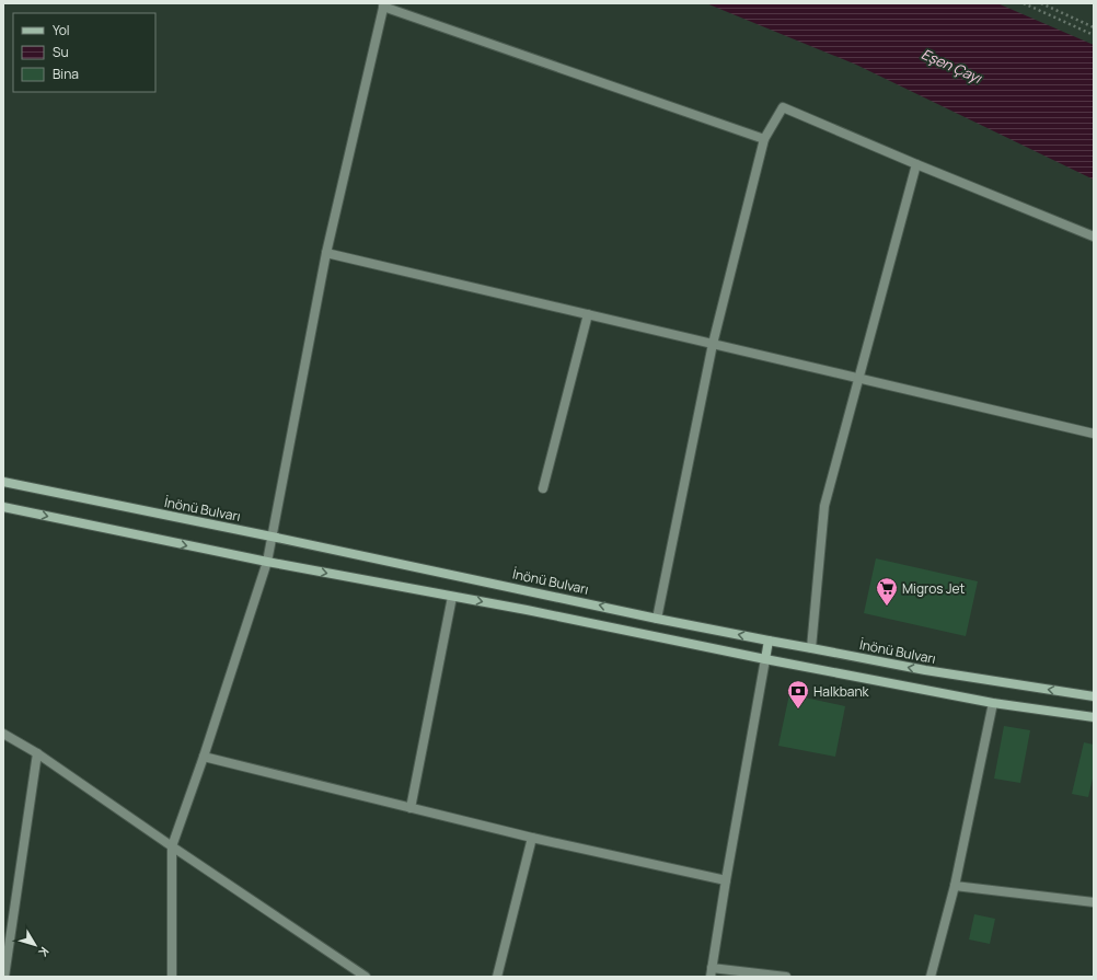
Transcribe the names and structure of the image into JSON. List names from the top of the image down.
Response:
{
  "streets": {
    "main road": ["İnönü Bulvarı"]
  },
  "water": ["Eşen Çayı"],
  "places": {
    "supermarket": ["Migros Jet"],
    "bank": ["Halkbank"]
  },
  "legend": ["Yol", "Su", "Bina"],
  "north": "bottom right"
}
